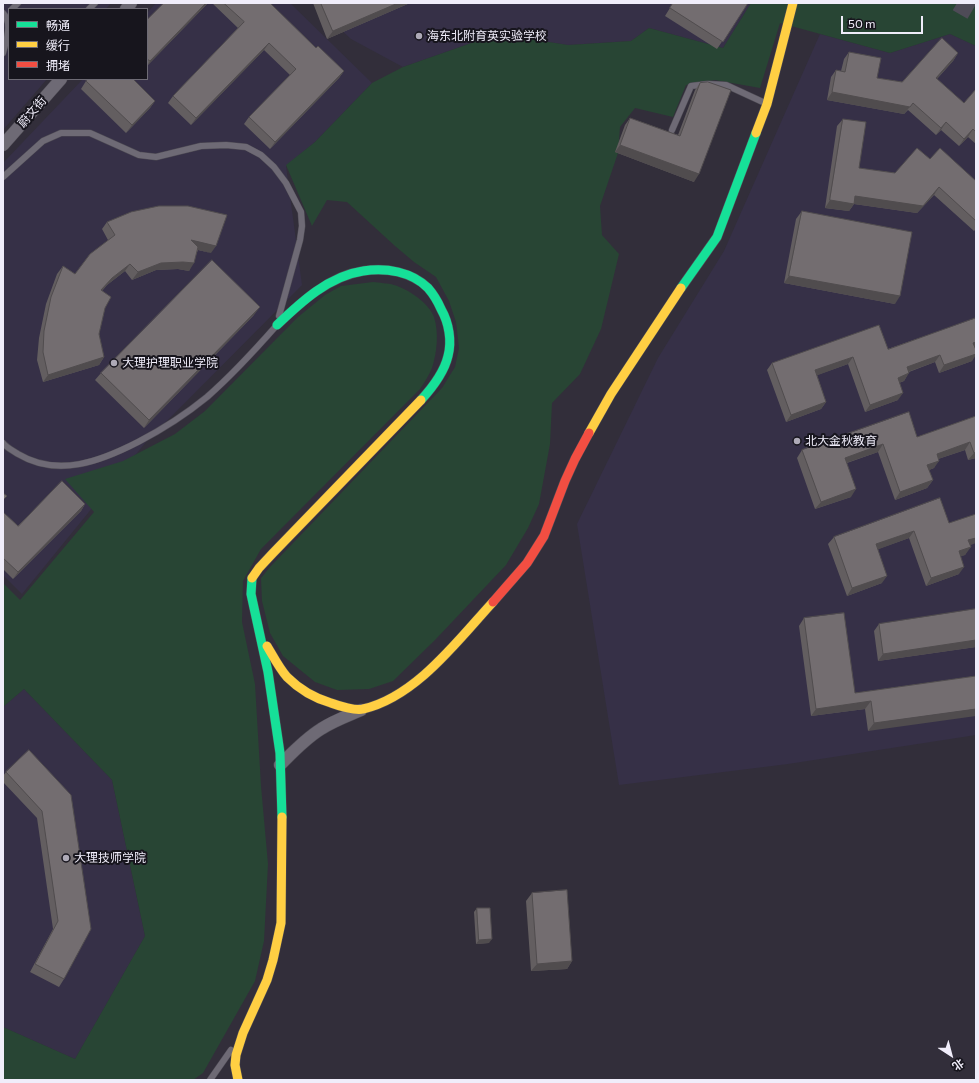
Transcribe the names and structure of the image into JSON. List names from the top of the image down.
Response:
{
  "streets": {
    "street": ["蔚文街"]
  },
  "places": [
    "海东北附育英实验学校",
    "大理护理职业学院",
    "北大金秋教育",
    "大理技师学院"
  ],
  "legend": ["畅通", "缓行", "拥堵"],
  "scale_bar": "50 m",
  "north": "bottom right"
}
